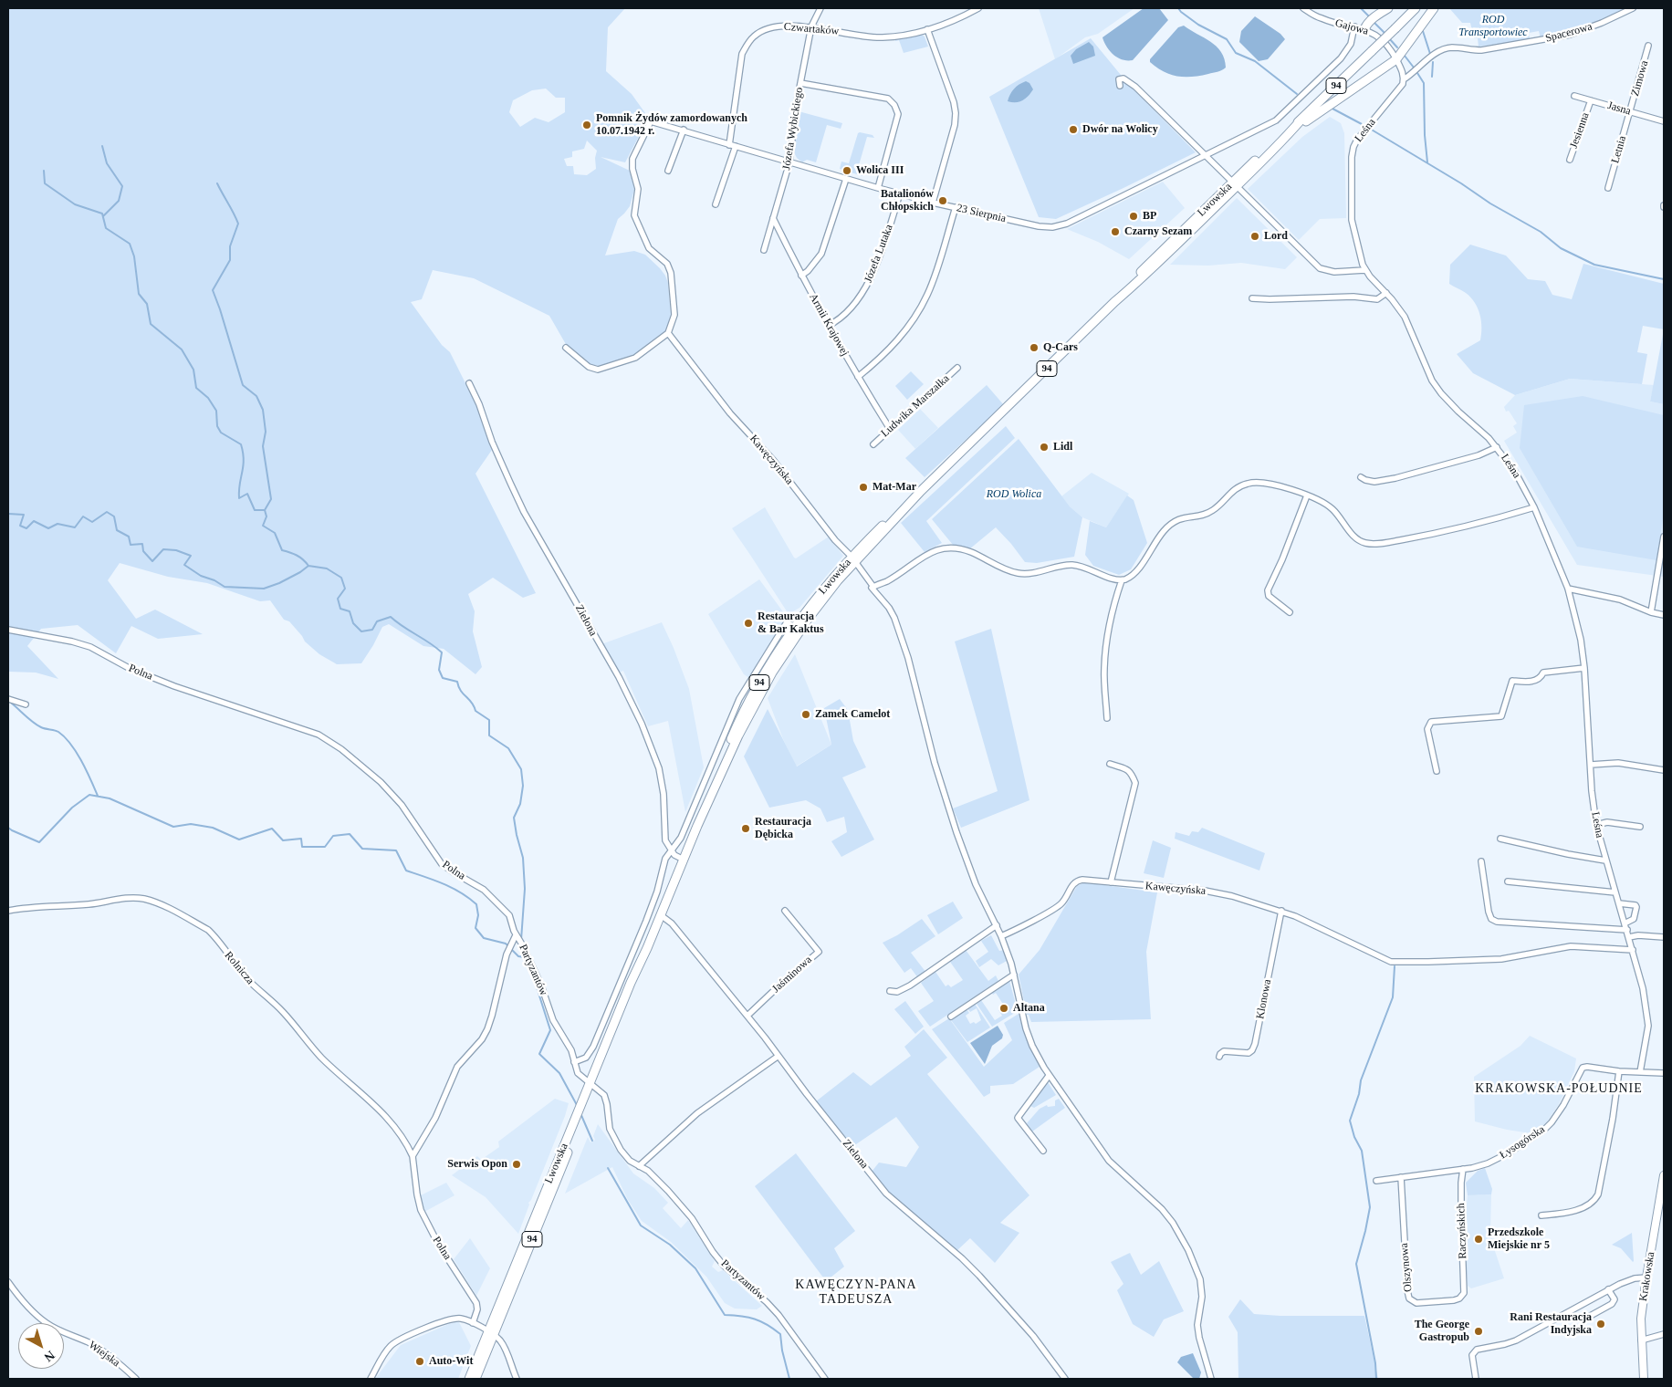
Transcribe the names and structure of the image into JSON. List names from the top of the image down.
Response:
{
  "streets": {
    "main road": ["94", "Lwowska"],
    "street": [
      "Gajowa",
      "Czwartaków",
      "Spacerowa",
      "Zimowa",
      "Jasna",
      "Józefa Wybickiego",
      "Leśna",
      "Jesienna",
      "Letnia",
      "23 Sierpnia",
      "Józefa Lutaka",
      "Armii Krajowej",
      "Ludwika Marszałka",
      "Kawęczyńska",
      "Zielona",
      "Polna",
      "Rolnicza",
      "Partyzantów",
      "Jaśminowa",
      "Klonowa",
      "Łysogórska",
      "Raczyńskich",
      "Olszynowa",
      "Krakowska",
      "Wiejska"
    ]
  },
  "crossings": [
    ["Gajowa", "23 Sierpnia"],
    ["Czwartaków", "Józefa Wybickiego"],
    ["Czwartaków", "23 Sierpnia"],
    ["Spacerowa", "Leśna"],
    ["Zimowa", "Jasna"],
    ["Zimowa", "Letnia"],
    ["Jasna", "Jesienna"],
    ["Jasna", "Letnia"],
    ["Józefa Wybickiego", "23 Sierpnia"],
    ["Józefa Wybickiego", "Armii Krajowej"],
    ["Leśna", "Kawęczyńska"],
    ["Leśna", "Łysogórska"],
    ["Lwowska", "Kawęczyńska"],
    ["Lwowska", "Zielona"],
    ["Lwowska", "Partyzantów"],
    ["23 Sierpnia", "Józefa Lutaka"],
    ["23 Sierpnia", "Kawęczyńska"],
    ["Józefa Lutaka", "Armii Krajowej"],
    ["Armii Krajowej", "Ludwika Marszałka"],
    ["Kawęczyńska", "Klonowa"],
    ["Zielona", "Jaśminowa"],
    ["Polna", "Rolnicza"],
    ["Polna", "Partyzantów"],
    ["Łysogórska", "Raczyńskich"],
    ["Łysogórska", "Olszynowa"],
    ["Raczyńskich", "Olszynowa"]
  ],
  "districts": ["KRAKOWSKA-POŁUDNIE", "KAWĘCZYN-PANA TADEUSZA"],
  "parks": ["ROD Transportowiec", "ROD Wolica"],
  "places": [
    "Pomnik Żydów zamordowanych 10.07.1942 r.",
    "Dwór na Wolicy",
    "Wolica III",
    "Batalionów Chłopskich",
    "BP",
    "Czarny Sezam",
    "Lord",
    "Q-Cars",
    "Lidl",
    "Mat-Mar",
    "Restauracja & Bar Kaktus",
    "Zamek Camelot",
    "Restauracja Dębicka",
    "Altana",
    "Serwis Opon",
    "Przedszkole Miejskie nr 5",
    "Rani Restauracja Indyjska",
    "The George Gastropub",
    "Auto-Wit"
  ],
  "north": "bottom right"
}
